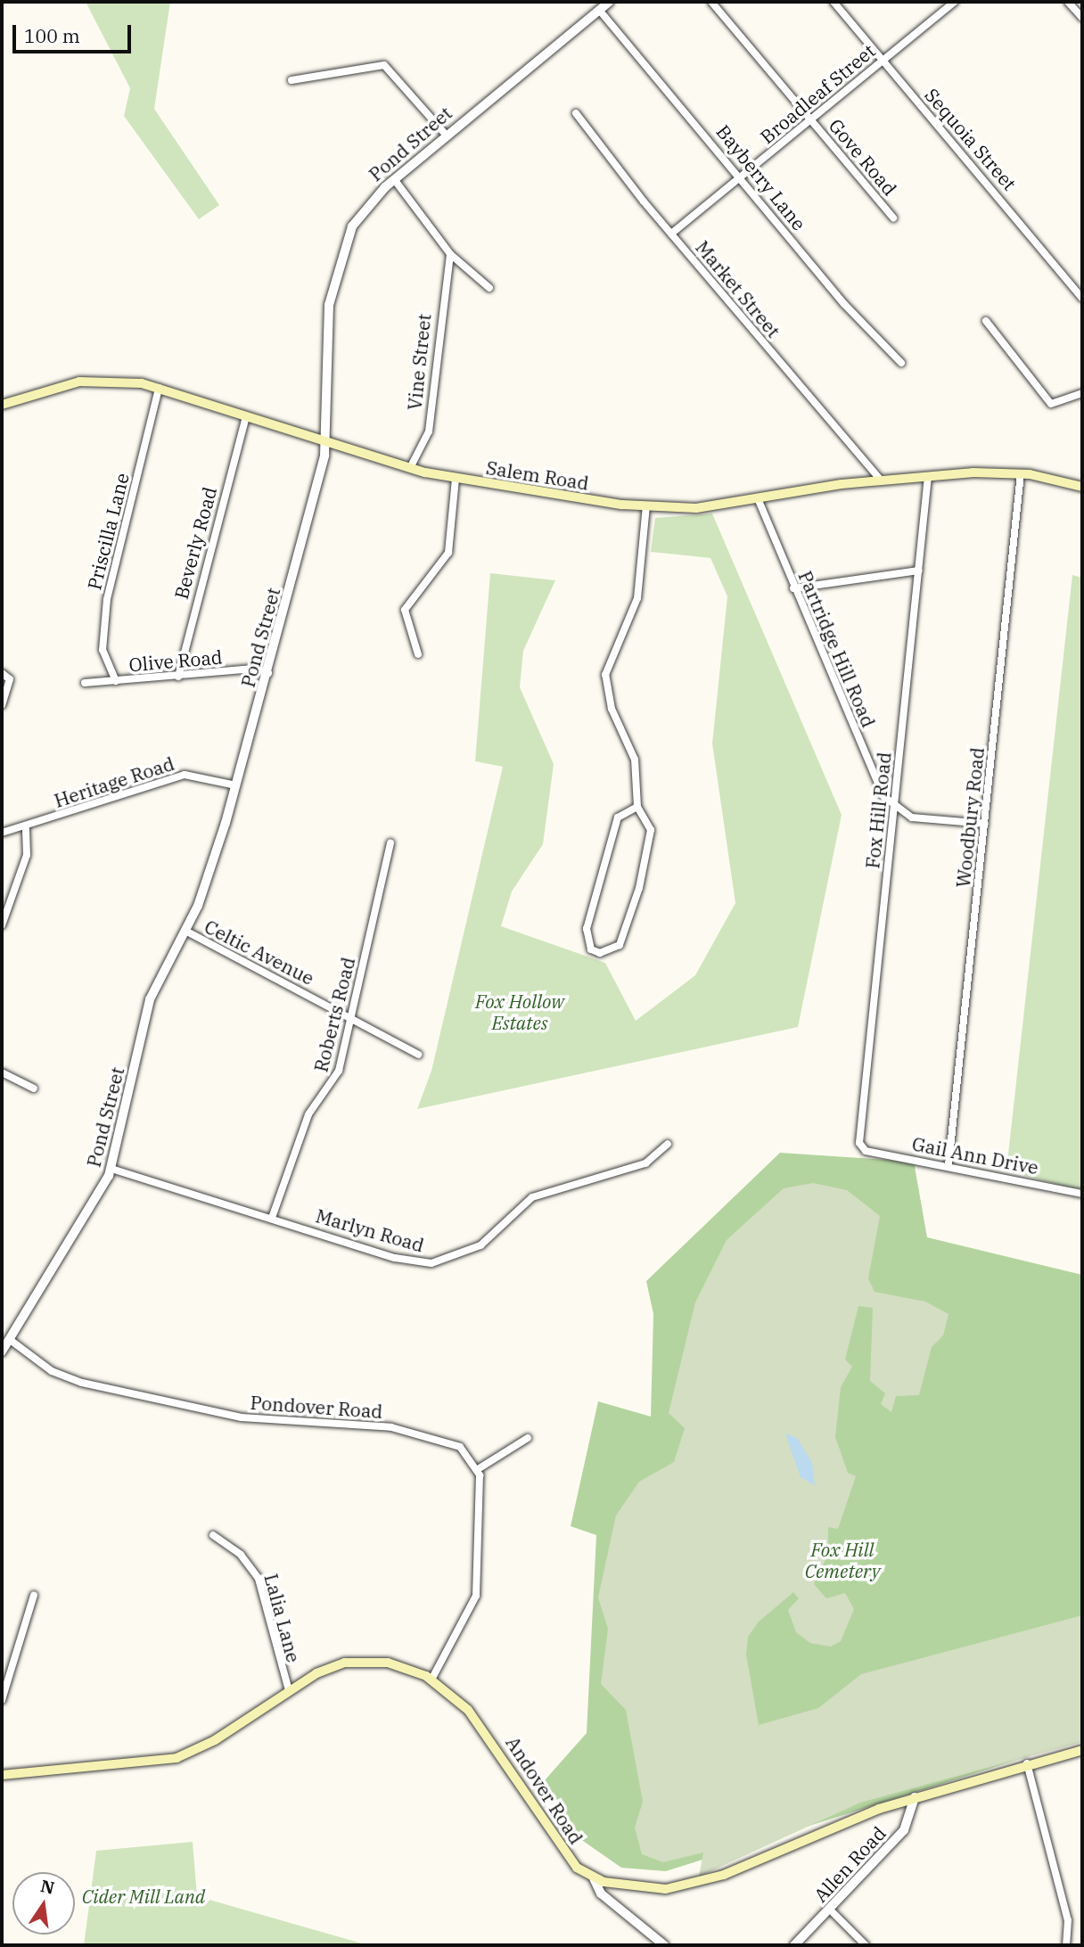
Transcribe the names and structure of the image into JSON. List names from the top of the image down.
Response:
{
  "streets": {
    "main road": ["Salem Road", "Andover Road"],
    "street": [
      "Broadleaf Street",
      "Sequoia Street",
      "Pond Street",
      "Gove Road",
      "Bayberry Lane",
      "Market Street",
      "Vine Street",
      "Priscilla Lane",
      "Beverly Road",
      "Partridge Hill Road",
      "Olive Road",
      "Heritage Road",
      "Fox Hill Road",
      "Woodbury Road",
      "Celtic Avenue",
      "Roberts Road",
      "Gail Ann Drive",
      "Marlyn Road",
      "Pondover Road",
      "Lalia Lane",
      "Allen Road"
    ]
  },
  "crossings": [
    ["Broadleaf Street", "Sequoia Street"],
    ["Broadleaf Street", "Gove Road"],
    ["Broadleaf Street", "Bayberry Lane"],
    ["Broadleaf Street", "Market Street"],
    ["Pond Street", "Bayberry Lane"],
    ["Pond Street", "Salem Road"],
    ["Pond Street", "Olive Road"],
    ["Pond Street", "Heritage Road"],
    ["Pond Street", "Celtic Avenue"],
    ["Pond Street", "Marlyn Road"],
    ["Pond Street", "Pondover Road"],
    ["Market Street", "Salem Road"],
    ["Vine Street", "Salem Road"],
    ["Salem Road", "Priscilla Lane"],
    ["Salem Road", "Beverly Road"],
    ["Salem Road", "Partridge Hill Road"],
    ["Salem Road", "Fox Hill Road"],
    ["Salem Road", "Woodbury Road"],
    ["Priscilla Lane", "Olive Road"],
    ["Beverly Road", "Olive Road"],
    ["Partridge Hill Road", "Fox Hill Road"],
    ["Fox Hill Road", "Gail Ann Drive"],
    ["Woodbury Road", "Gail Ann Drive"],
    ["Celtic Avenue", "Roberts Road"],
    ["Roberts Road", "Marlyn Road"],
    ["Lalia Lane", "Andover Road"]
  ],
  "parks": ["Fox Hollow Estates", "Fox Hill Cemetery", "Cider Mill Land"],
  "scale_bar": "100 m",
  "north": "top"
}
